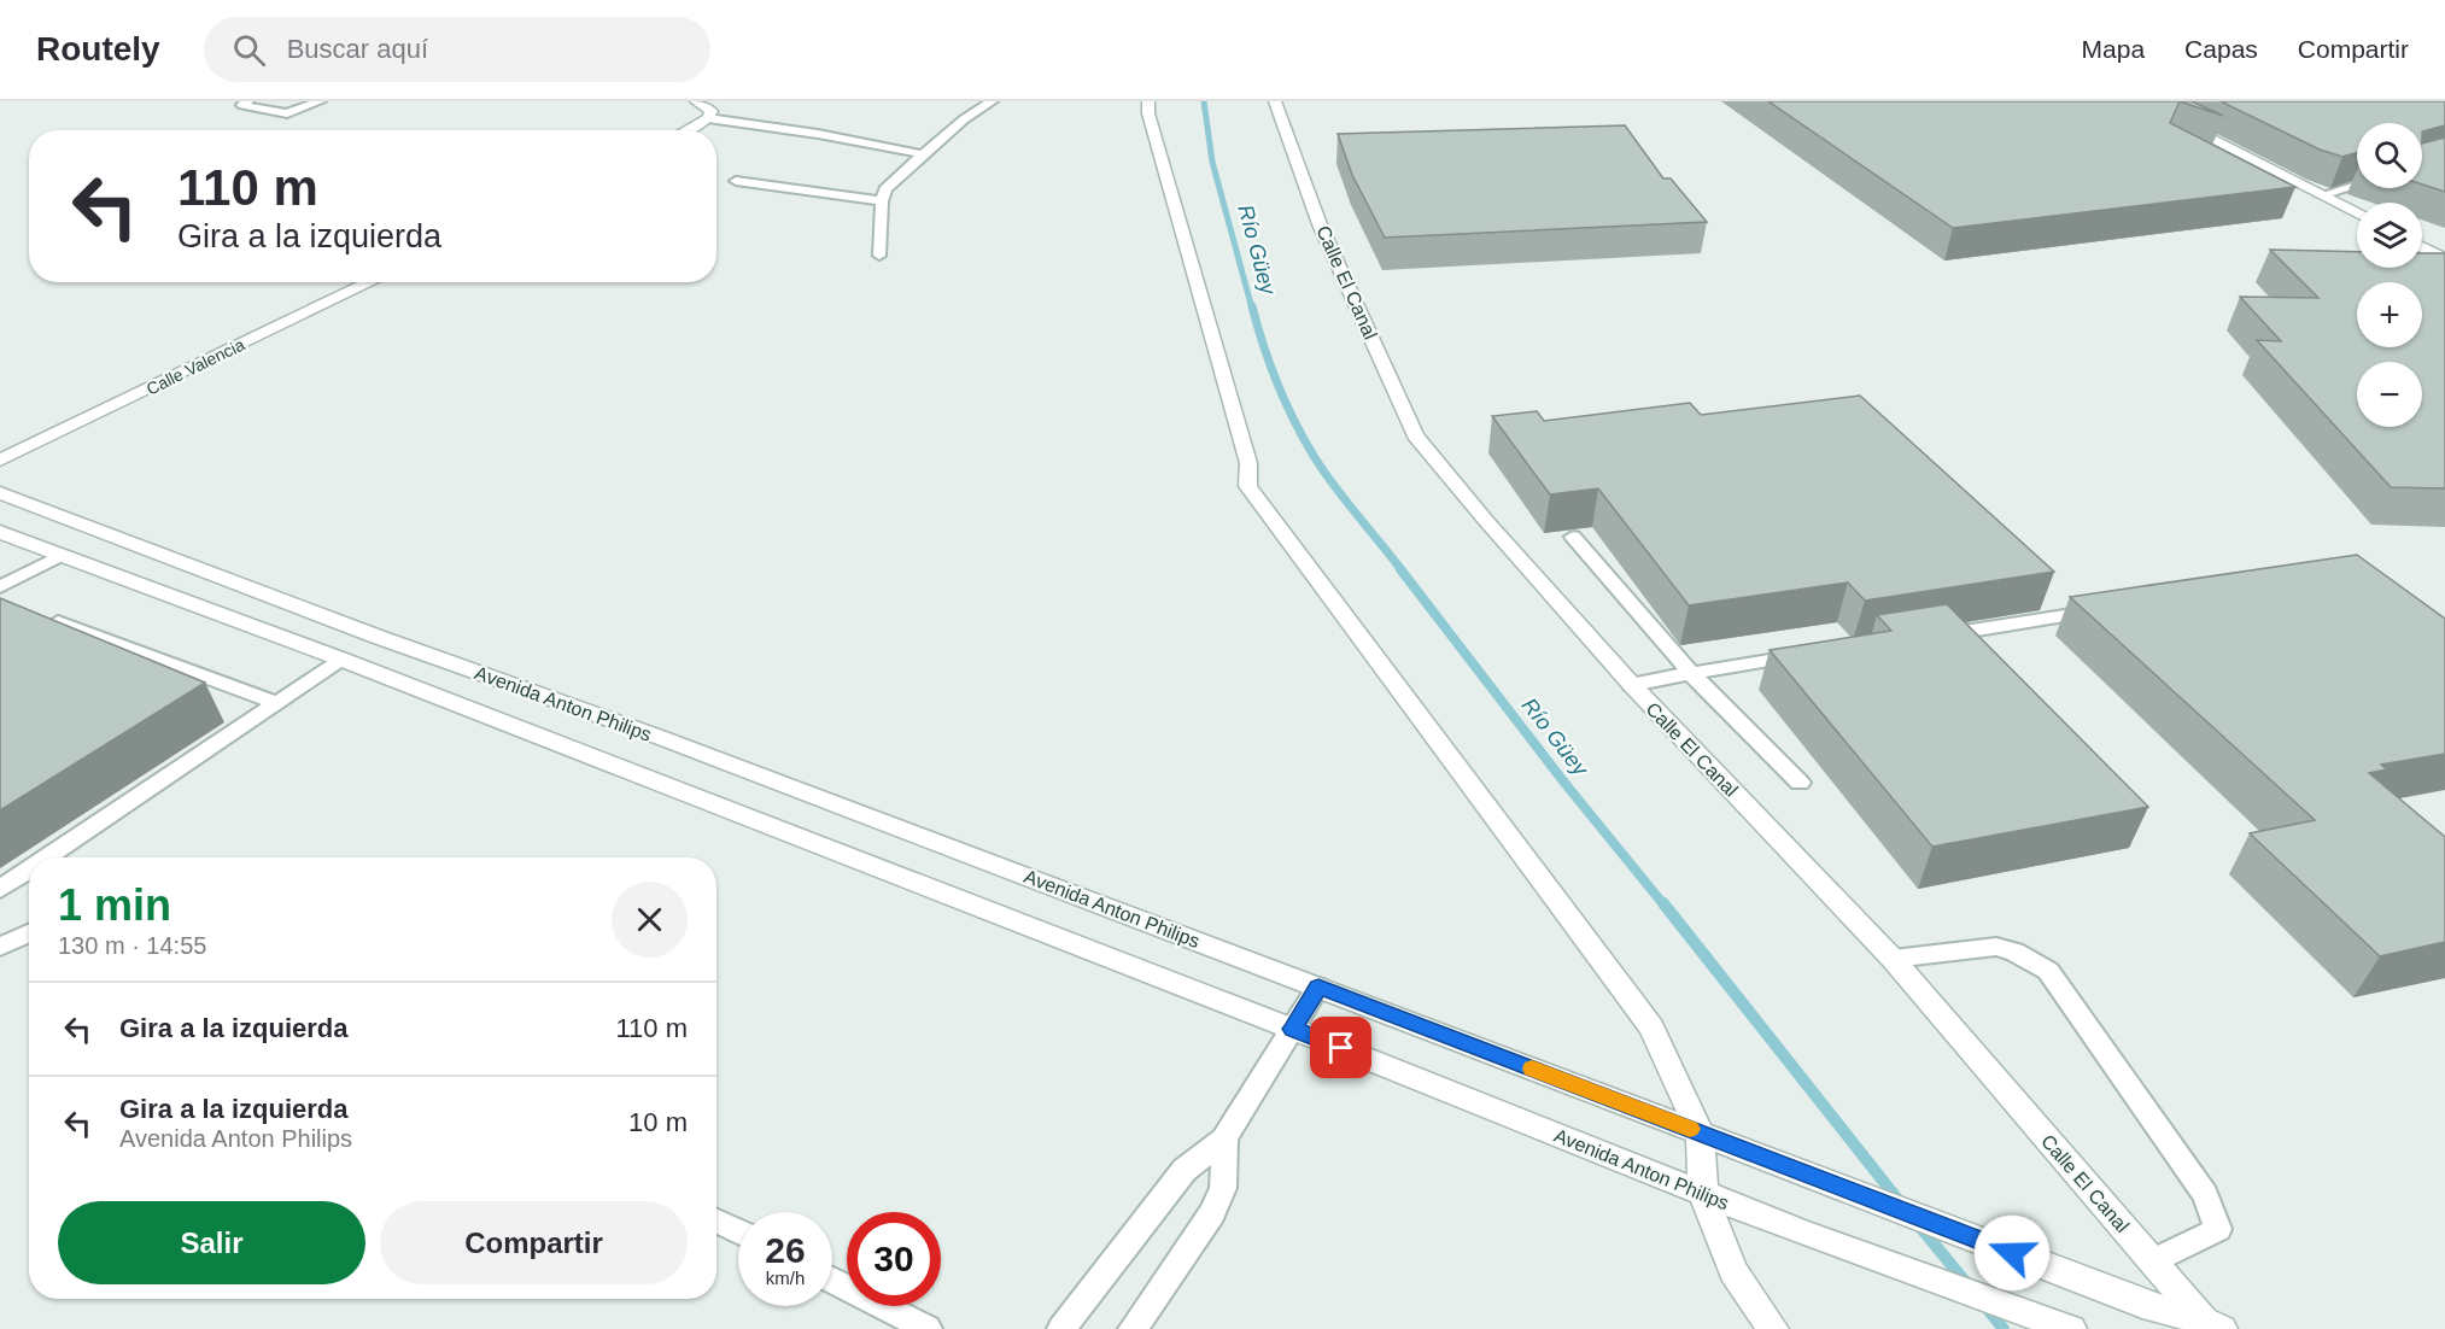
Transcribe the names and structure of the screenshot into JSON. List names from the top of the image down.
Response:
{
  "streets": {
    "street": ["Calle El Canal", "Calle Valencia", "Avenida Anton Philips"]
  },
  "crossings": [
    ["Calle El Canal", "Avenida Anton Philips"]
  ],
  "water": ["Río Güey"],
  "page": {
    "header": "Routely",
    "search": "Buscar aquí",
    "nav": ["Mapa", "Capas", "Compartir"],
    "map_buttons": ["+", "−"],
    "turn": ["110 m", "Gira a la izquierda"],
    "heading": ["1 min", "130 m · 14:55"],
    "list": [
      {
        "name": "Gira a la izquierda",
        "value": "110 m"
      },
      {
        "name": "Gira a la izquierda",
        "note": "Avenida Anton Philips",
        "value": "10 m"
      }
    ],
    "buttons": ["Salir", "Compartir"],
    "speed": "26 km/h",
    "limit": "30"
  }
}
